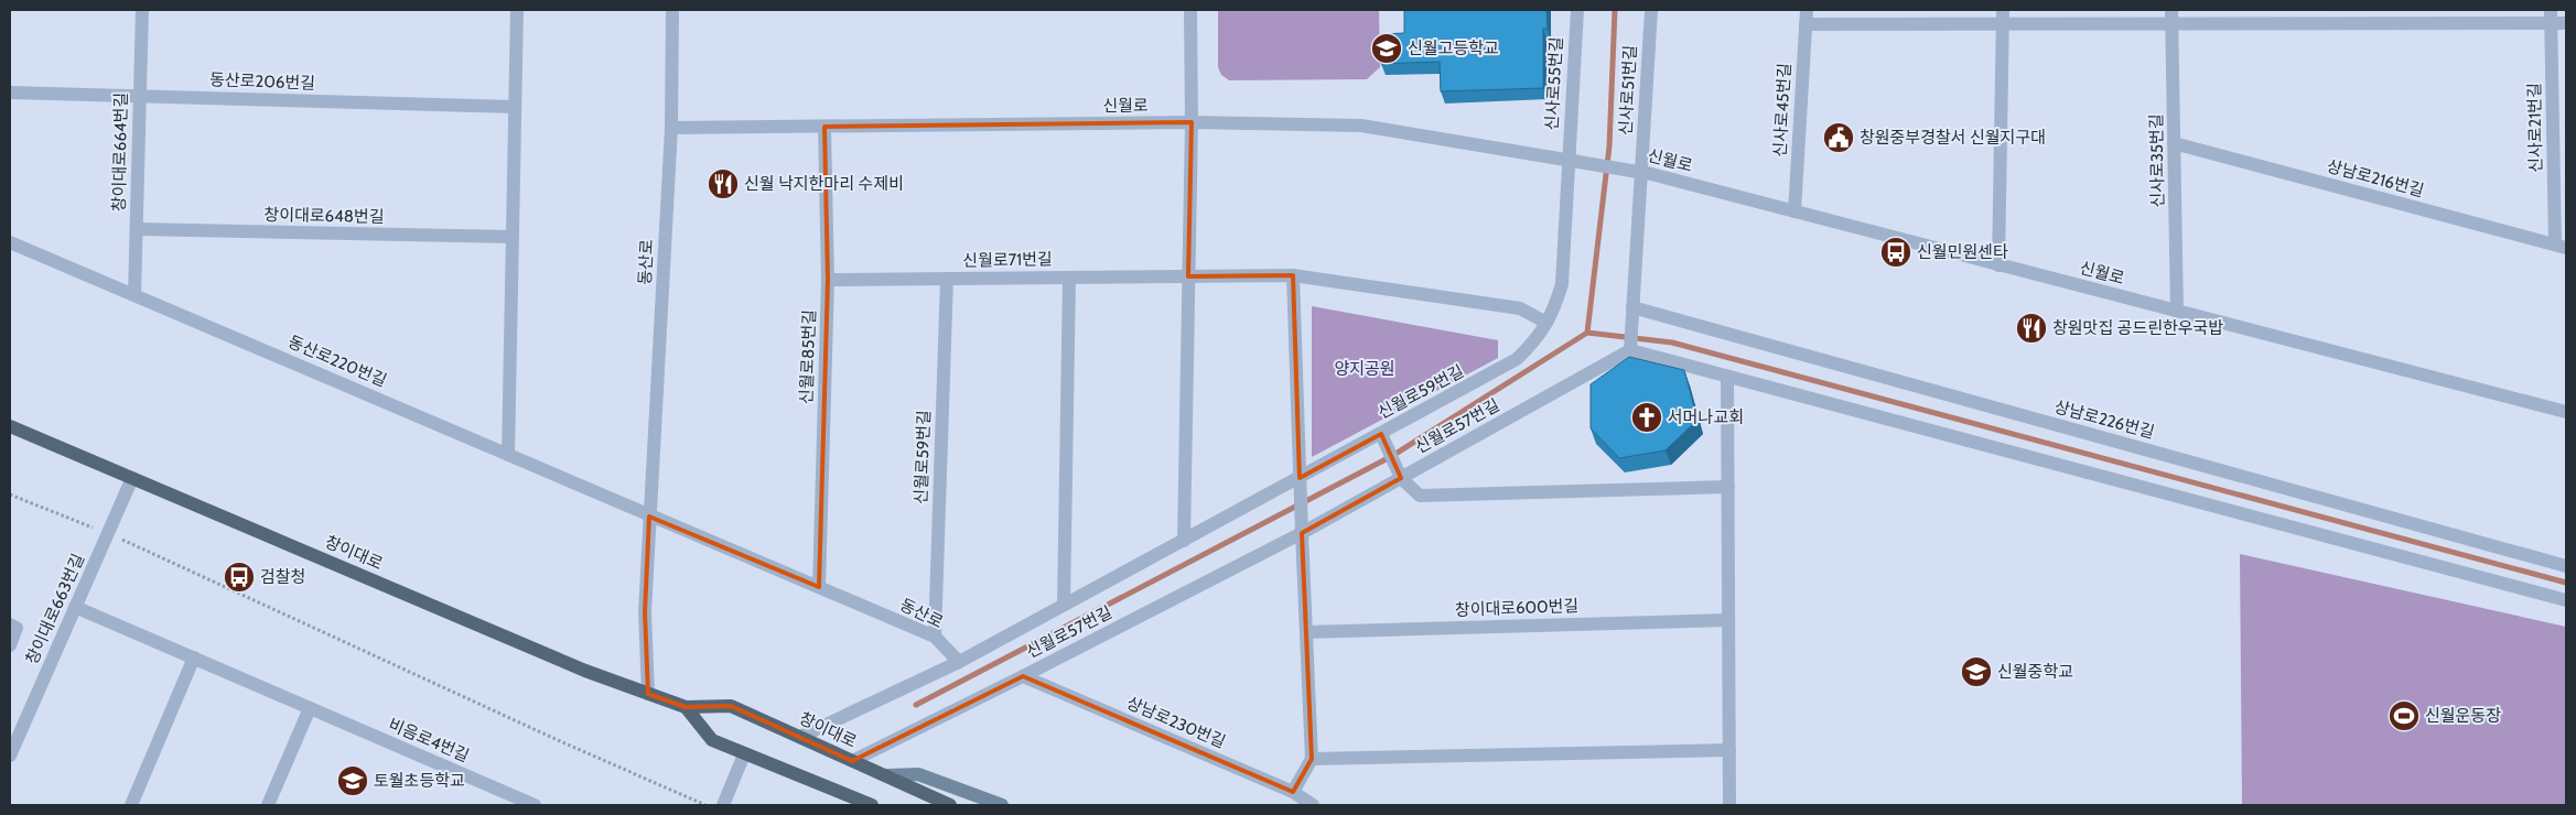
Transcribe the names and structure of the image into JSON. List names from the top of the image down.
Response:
{
  "streets": {
    "main road": ["창이대로"],
    "street": [
      "동산로206번길",
      "신사로55번길",
      "신사로51번길",
      "신월로",
      "신사로45번길",
      "신사로21번길",
      "창이대로664번길",
      "신사로35번길",
      "상남로216번길",
      "창이대로648번길",
      "신월로71번길",
      "동산로",
      "신월로85번길",
      "동산로220번길",
      "신월로59번길",
      "상남로226번길",
      "신월로57번길",
      "창이대로600번길",
      "창이대로663번길",
      "상남로230번길",
      "비음로4번길"
    ]
  },
  "crossings": [
    ["동산로206번길", "창이대로664번길"],
    ["신사로55번길", "신월로"],
    ["신사로55번길", "신월로59번길"],
    ["신사로51번길", "신월로"],
    ["신월로", "신사로45번길"],
    ["신월로", "신사로35번길"],
    ["신월로", "동산로"],
    ["신월로", "신월로85번길"],
    ["신월로", "신월로59번길"],
    ["신사로21번길", "상남로216번길"],
    ["창이대로664번길", "창이대로648번길"],
    ["창이대로664번길", "동산로220번길"],
    ["신사로35번길", "상남로216번길"],
    ["신월로71번길", "신월로85번길"],
    ["신월로71번길", "신월로59번길"],
    ["동산로", "신월로85번길"],
    ["동산로", "동산로220번길"],
    ["동산로", "신월로59번길"],
    ["동산로", "창이대로"],
    ["신월로59번길", "창이대로"],
    ["신월로57번길", "창이대로"],
    ["신월로57번길", "상남로230번길"],
    ["창이대로", "창이대로663번길"],
    ["창이대로663번길", "비음로4번길"]
  ],
  "parks": ["양지공원"],
  "places": {
    "school or university": ["신월고등학교", "신월중학교", "토월초등학교"],
    "public building": ["창원중부경찰서 신월지구대"],
    "restaurant": ["신월 낙지한마리 수제비", "창원맛집 공드린한우국밥"],
    "bus stop": ["신월민원센타", "검찰청"],
    "church": ["서머나교회"],
    "sports": ["신월운동장"]
  }
}
